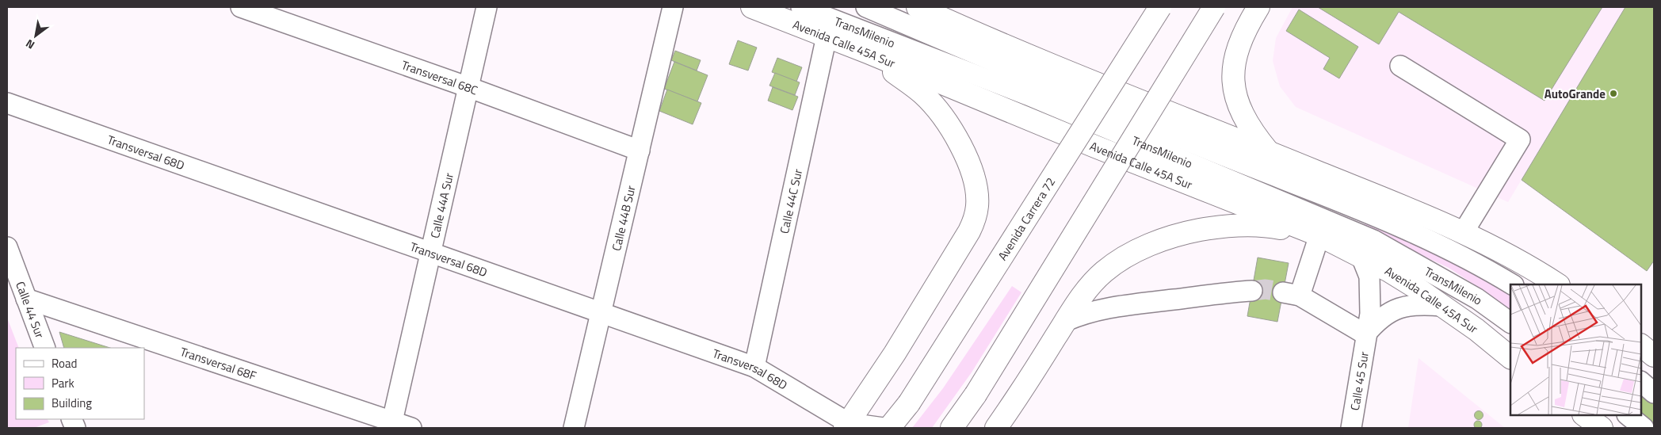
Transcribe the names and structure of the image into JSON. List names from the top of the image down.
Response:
{
  "streets": {
    "highway": ["Avenida Calle 45A Sur", "Avenida Carrera 72"],
    "street": [
      "TransMilenio",
      "Transversal 68C",
      "Transversal 68D",
      "Calle 44C Sur",
      "Calle 44A Sur",
      "Calle 44B Sur",
      "Calle 44 Sur",
      "Transversal 68F",
      "Calle 45 Sur"
    ]
  },
  "crossings": [
    ["Avenida Calle 45A Sur", "Calle 44C Sur"],
    ["Avenida Calle 45A Sur", "Calle 45 Sur"],
    ["Transversal 68C", "Calle 44A Sur"],
    ["Transversal 68C", "Calle 44B Sur"],
    ["Transversal 68D", "Calle 44C Sur"],
    ["Transversal 68D", "Calle 44A Sur"],
    ["Transversal 68D", "Calle 44B Sur"],
    ["Calle 44A Sur", "Transversal 68F"],
    ["Calle 44 Sur", "Transversal 68F"]
  ],
  "places": ["AutoGrande"],
  "legend": ["Road", "Park", "Building"],
  "north": "bottom left"
}
